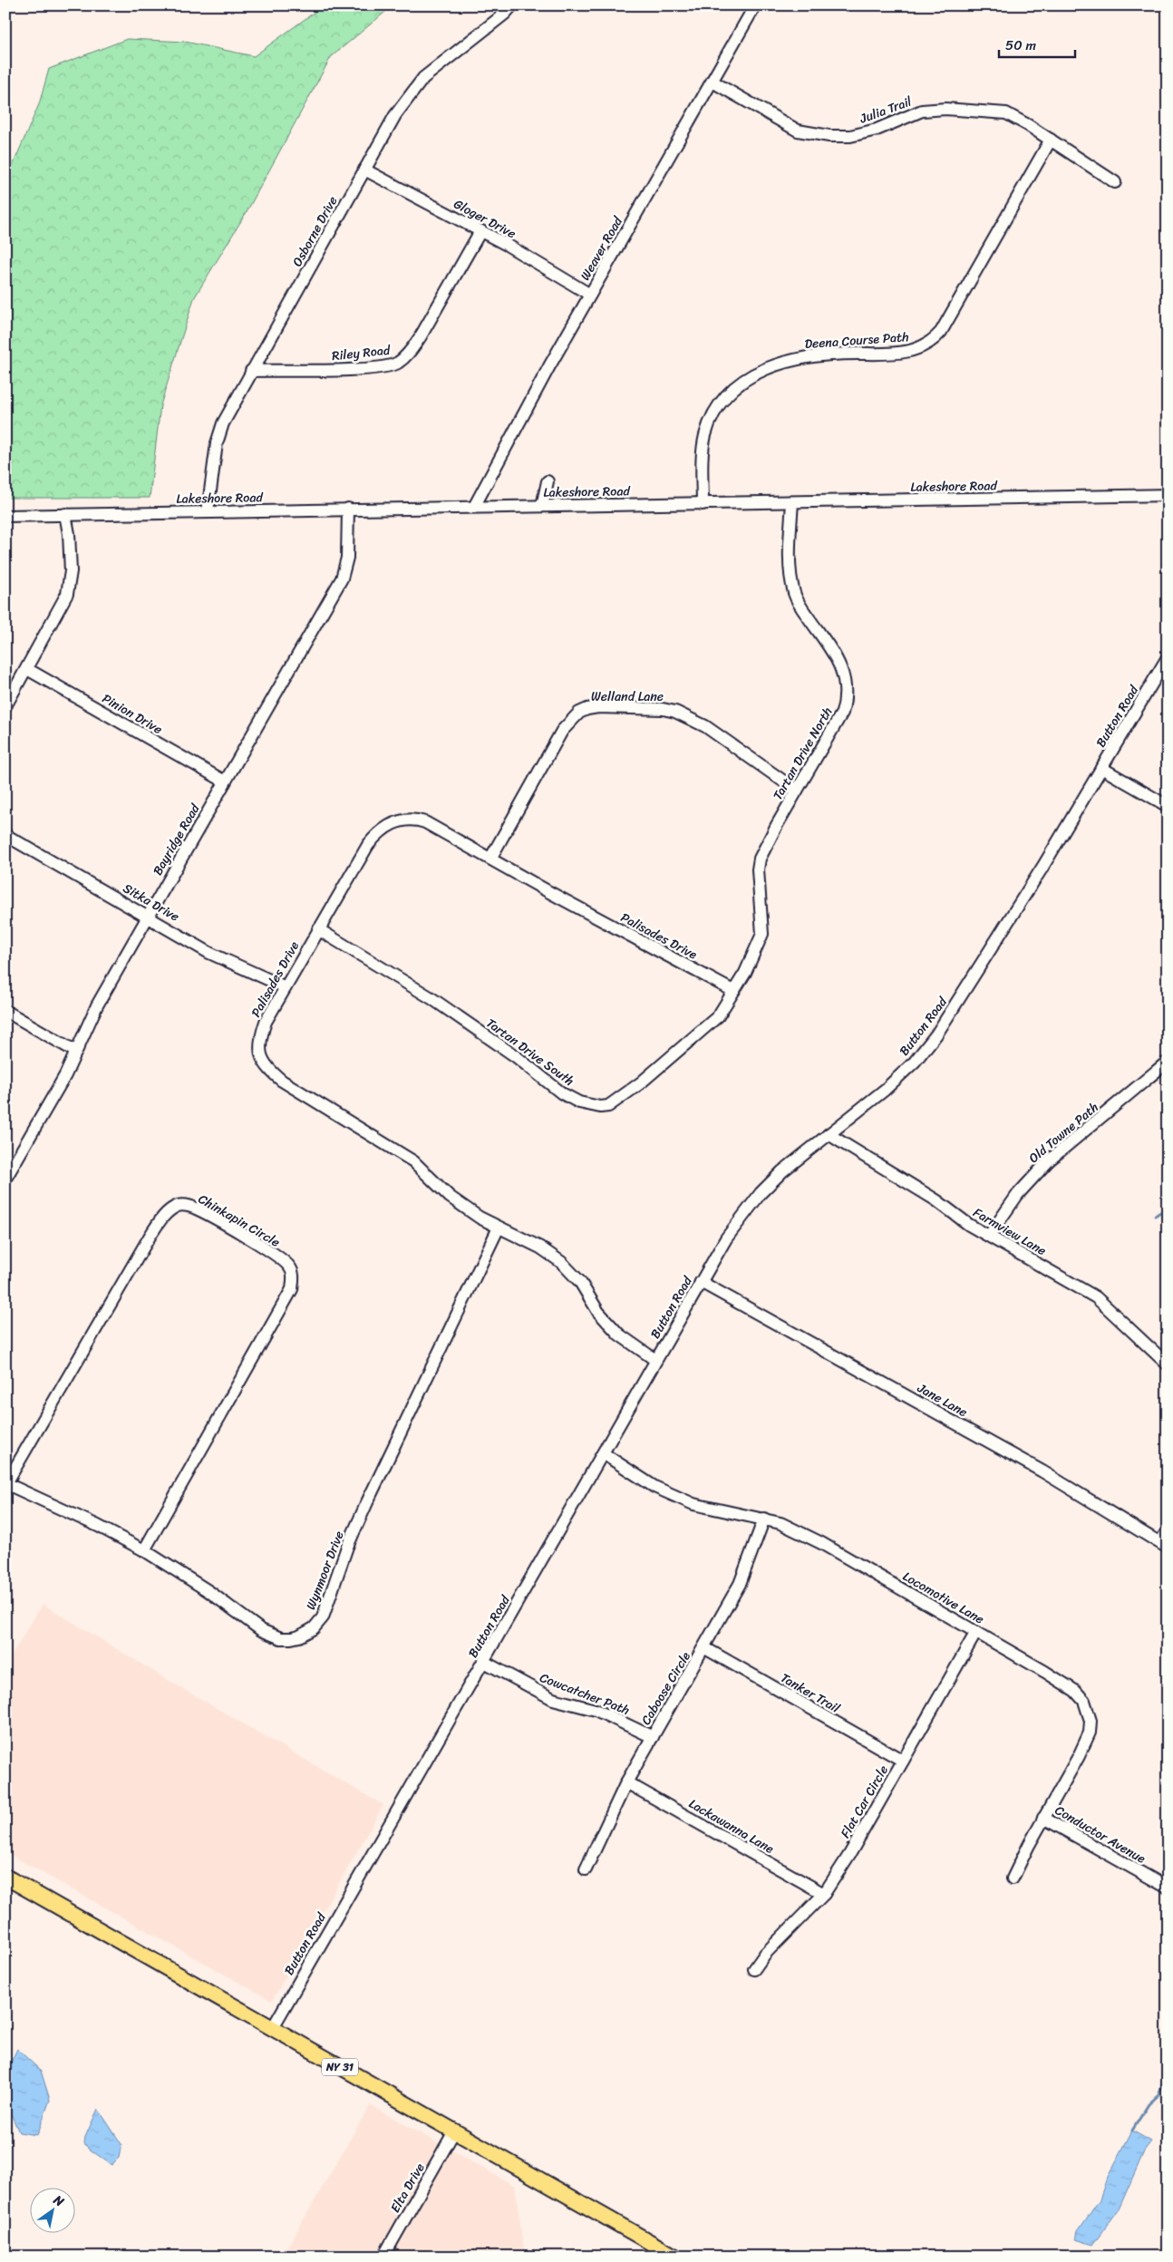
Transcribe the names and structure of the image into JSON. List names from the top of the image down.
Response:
{
  "streets": {
    "main road": ["NY 31"],
    "street": [
      "Julia Trail",
      "Gloger Drive",
      "Osborne Drive",
      "Weaver Road",
      "Deena Course Path",
      "Riley Road",
      "Lakeshore Road",
      "Welland Lane",
      "Pinion Drive",
      "Button Road",
      "Tartan Drive North",
      "Bayridge Road",
      "Sitka Drive",
      "Palisades Drive",
      "Tartan Drive South",
      "Old Towne Path",
      "Chinkapin Circle",
      "Farmview Lane",
      "Jane Lane",
      "Wynmoor Drive",
      "Locomotive Lane",
      "Caboose Circle",
      "Tanker Trail",
      "Cowcatcher Path",
      "Flat Car Circle",
      "Lackawanna Lane",
      "Conductor Avenue",
      "Elta Drive"
    ]
  },
  "crossings": [
    ["Julia Trail", "Weaver Road"],
    ["Julia Trail", "Deena Course Path"],
    ["Gloger Drive", "Osborne Drive"],
    ["Gloger Drive", "Weaver Road"],
    ["Gloger Drive", "Riley Road"],
    ["Osborne Drive", "Riley Road"],
    ["Osborne Drive", "Lakeshore Road"],
    ["Weaver Road", "Lakeshore Road"],
    ["Deena Course Path", "Lakeshore Road"],
    ["Lakeshore Road", "Tartan Drive North"],
    ["Lakeshore Road", "Bayridge Road"],
    ["Welland Lane", "Tartan Drive North"],
    ["Welland Lane", "Palisades Drive"],
    ["Pinion Drive", "Bayridge Road"],
    ["Button Road", "Palisades Drive"],
    ["Button Road", "Farmview Lane"],
    ["Button Road", "Jane Lane"],
    ["Button Road", "Locomotive Lane"],
    ["Button Road", "Cowcatcher Path"],
    ["Button Road", "NY 31"],
    ["Tartan Drive North", "Palisades Drive"],
    ["Tartan Drive North", "Tartan Drive South"],
    ["Bayridge Road", "Sitka Drive"],
    ["Sitka Drive", "Palisades Drive"],
    ["Palisades Drive", "Tartan Drive South"],
    ["Palisades Drive", "Wynmoor Drive"],
    ["Old Towne Path", "Farmview Lane"],
    ["Chinkapin Circle", "Wynmoor Drive"],
    ["Locomotive Lane", "Caboose Circle"],
    ["Locomotive Lane", "Flat Car Circle"],
    ["Locomotive Lane", "Conductor Avenue"],
    ["Caboose Circle", "Tanker Trail"],
    ["Caboose Circle", "Cowcatcher Path"],
    ["Caboose Circle", "Lackawanna Lane"],
    ["Tanker Trail", "Flat Car Circle"],
    ["Flat Car Circle", "Lackawanna Lane"],
    ["NY 31", "Elta Drive"]
  ],
  "scale_bar": "50 m",
  "north": "top right"
}
